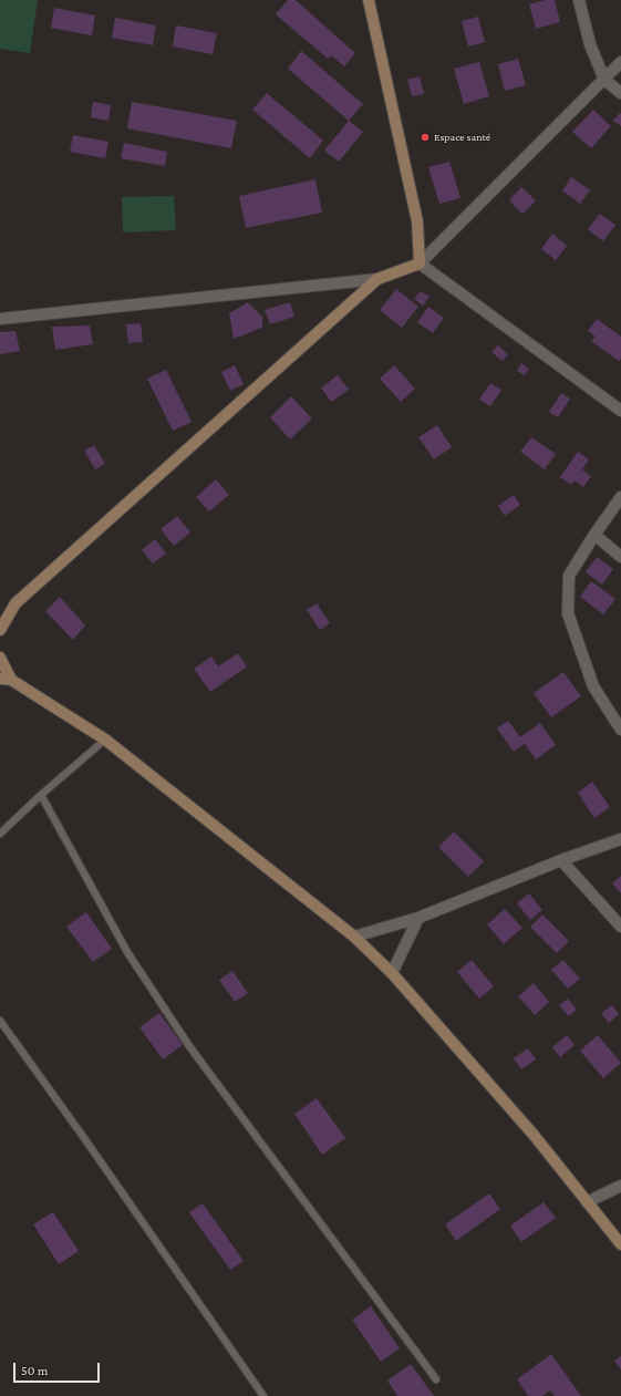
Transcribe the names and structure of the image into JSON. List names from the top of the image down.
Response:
{
  "places": ["Espace santé"],
  "scale_bar": "50 m"
}
